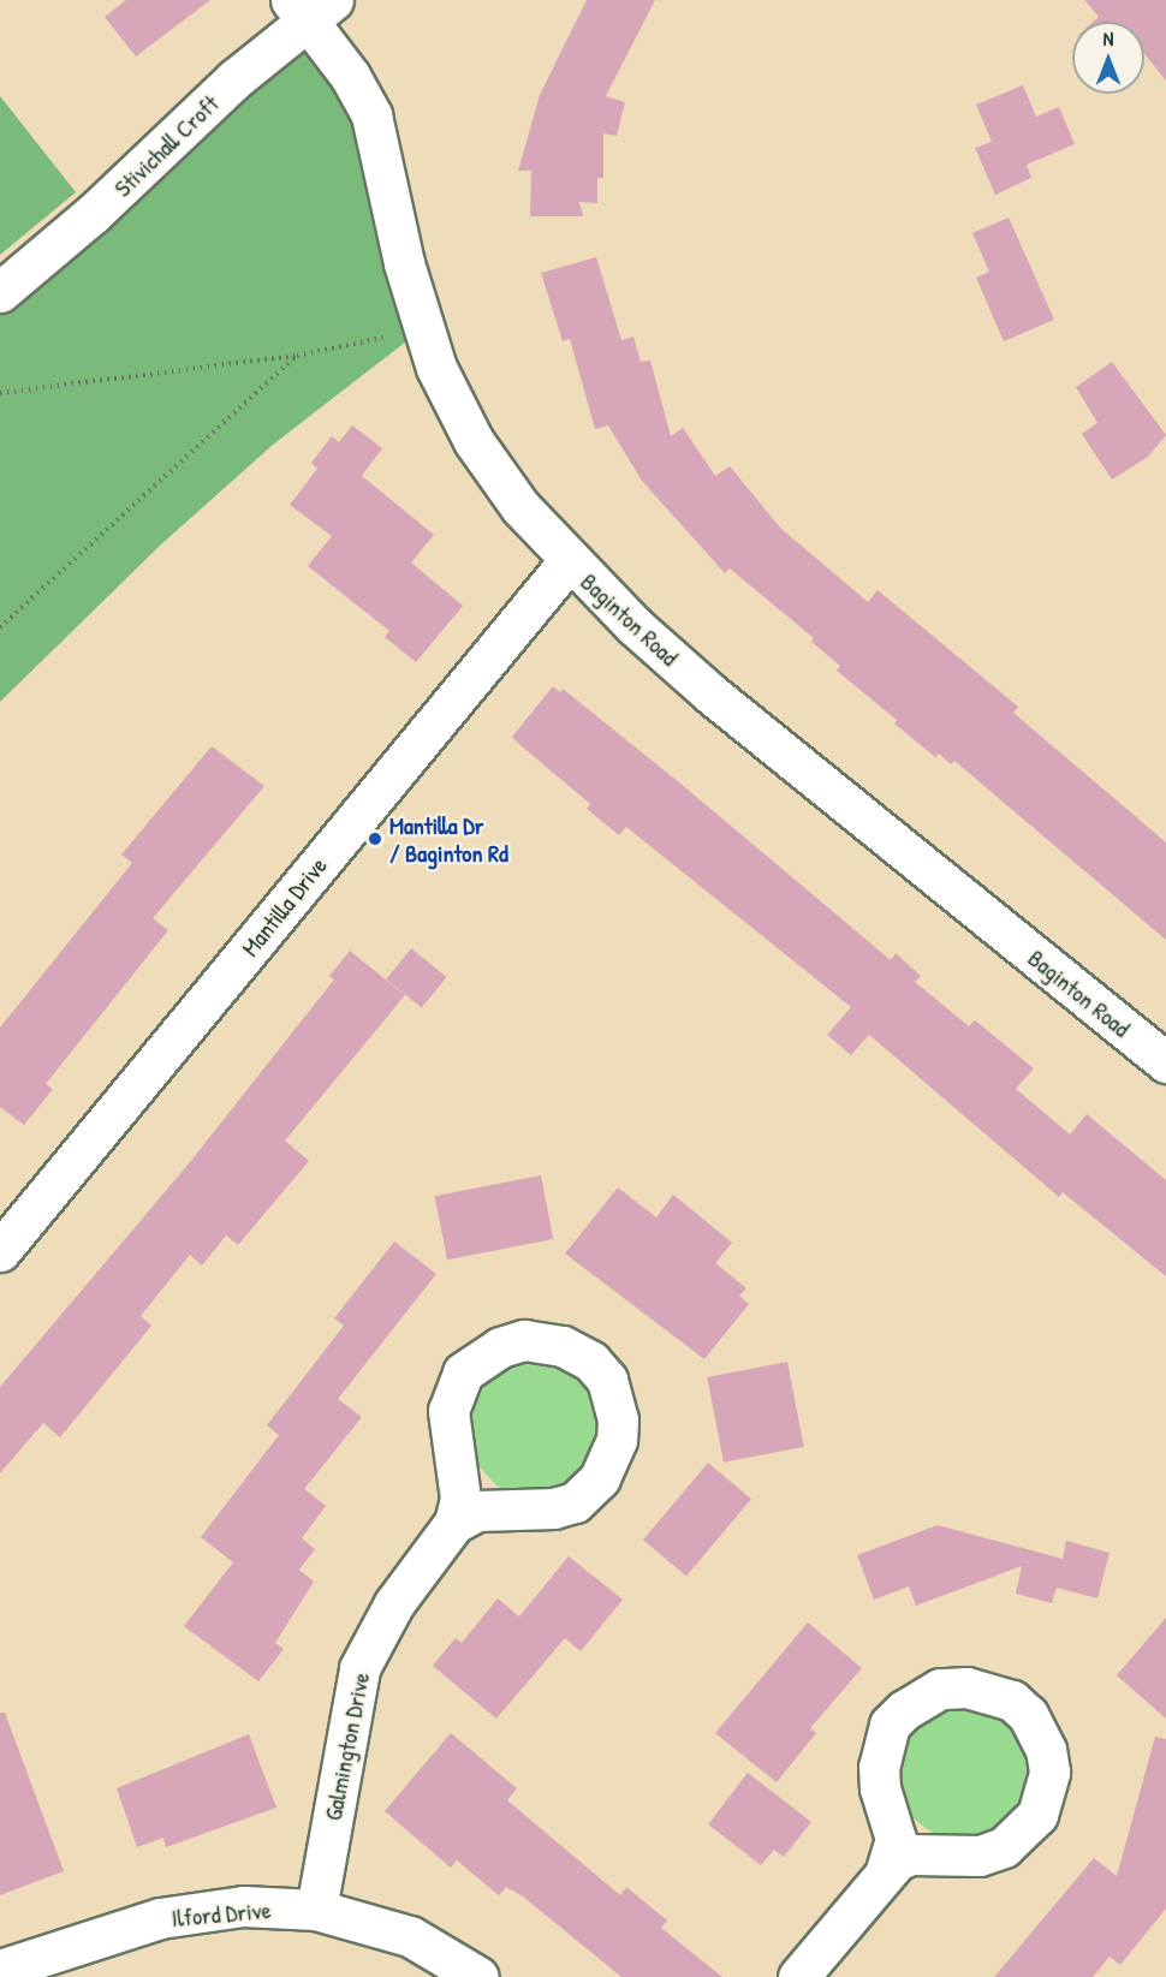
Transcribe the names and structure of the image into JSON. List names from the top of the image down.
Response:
{
  "streets": {
    "street": [
      "Stivichall Croft",
      "Baginton Road",
      "Mantilla Drive",
      "Galmington Drive",
      "Ilford Drive"
    ]
  },
  "crossings": [
    ["Stivichall Croft", "Baginton Road"],
    ["Baginton Road", "Mantilla Drive"],
    ["Galmington Drive", "Ilford Drive"]
  ],
  "places": ["Mantilla Dr / Baginton Rd"],
  "north": "top"
}
